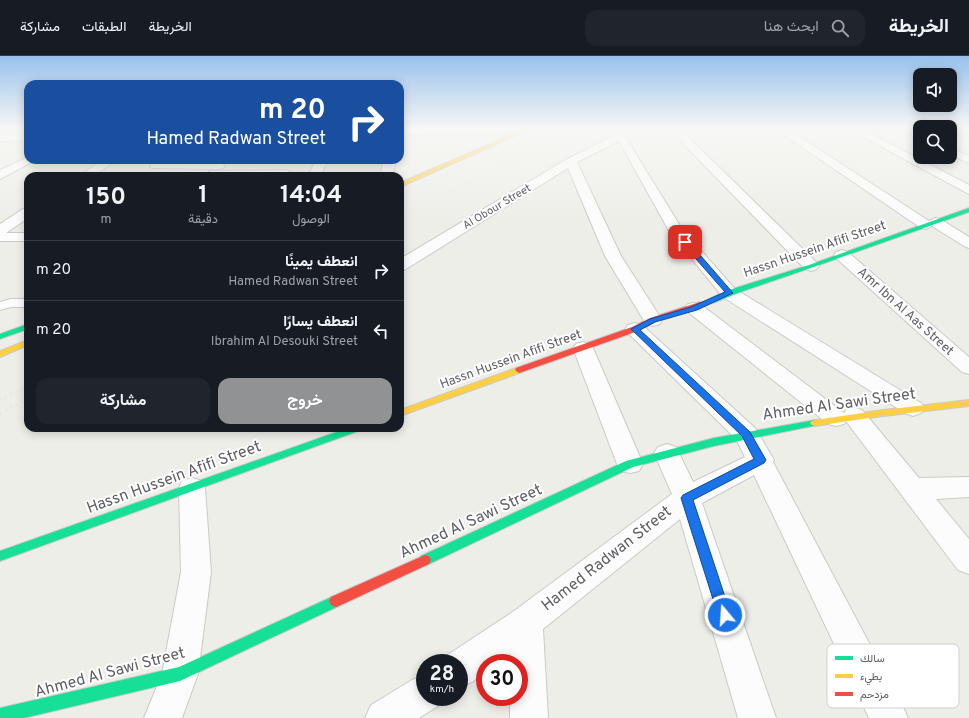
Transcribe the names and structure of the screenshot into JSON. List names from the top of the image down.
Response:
{
  "streets": {
    "street": [
      "Al Obour Street",
      "Hassn Hussein Afifi Street",
      "Amr Ibn Al Aas Street",
      "Ahmed Al Sawi Street",
      "Hamed Radwan Street"
    ]
  },
  "crossings": [
    ["Hassn Hussein Afifi Street", "Amr Ibn Al Aas Street"]
  ],
  "legend": ["سالك", "بطيء", "مزدحم"],
  "page": {
    "header": "الخريطة",
    "search": "ابحث هنا",
    "nav": ["الخريطة", "الطبقات", "مشاركة"],
    "turn": ["20 m", "Hamed Radwan Street"],
    "eta": [
      "14:04",
      "الوصول",
      "1",
      "دقيقة",
      "150",
      "m"
    ],
    "list": [
      {
        "name": "انعطف يمينًا",
        "note": "Hamed Radwan Street",
        "value": "20 m"
      },
      {
        "name": "انعطف يسارًا",
        "note": "Ibrahim Al Desouki Street",
        "value": "20 m"
      }
    ],
    "buttons": ["خروج", "مشاركة"],
    "speed": "28 km/h",
    "limit": "30"
  }
}
